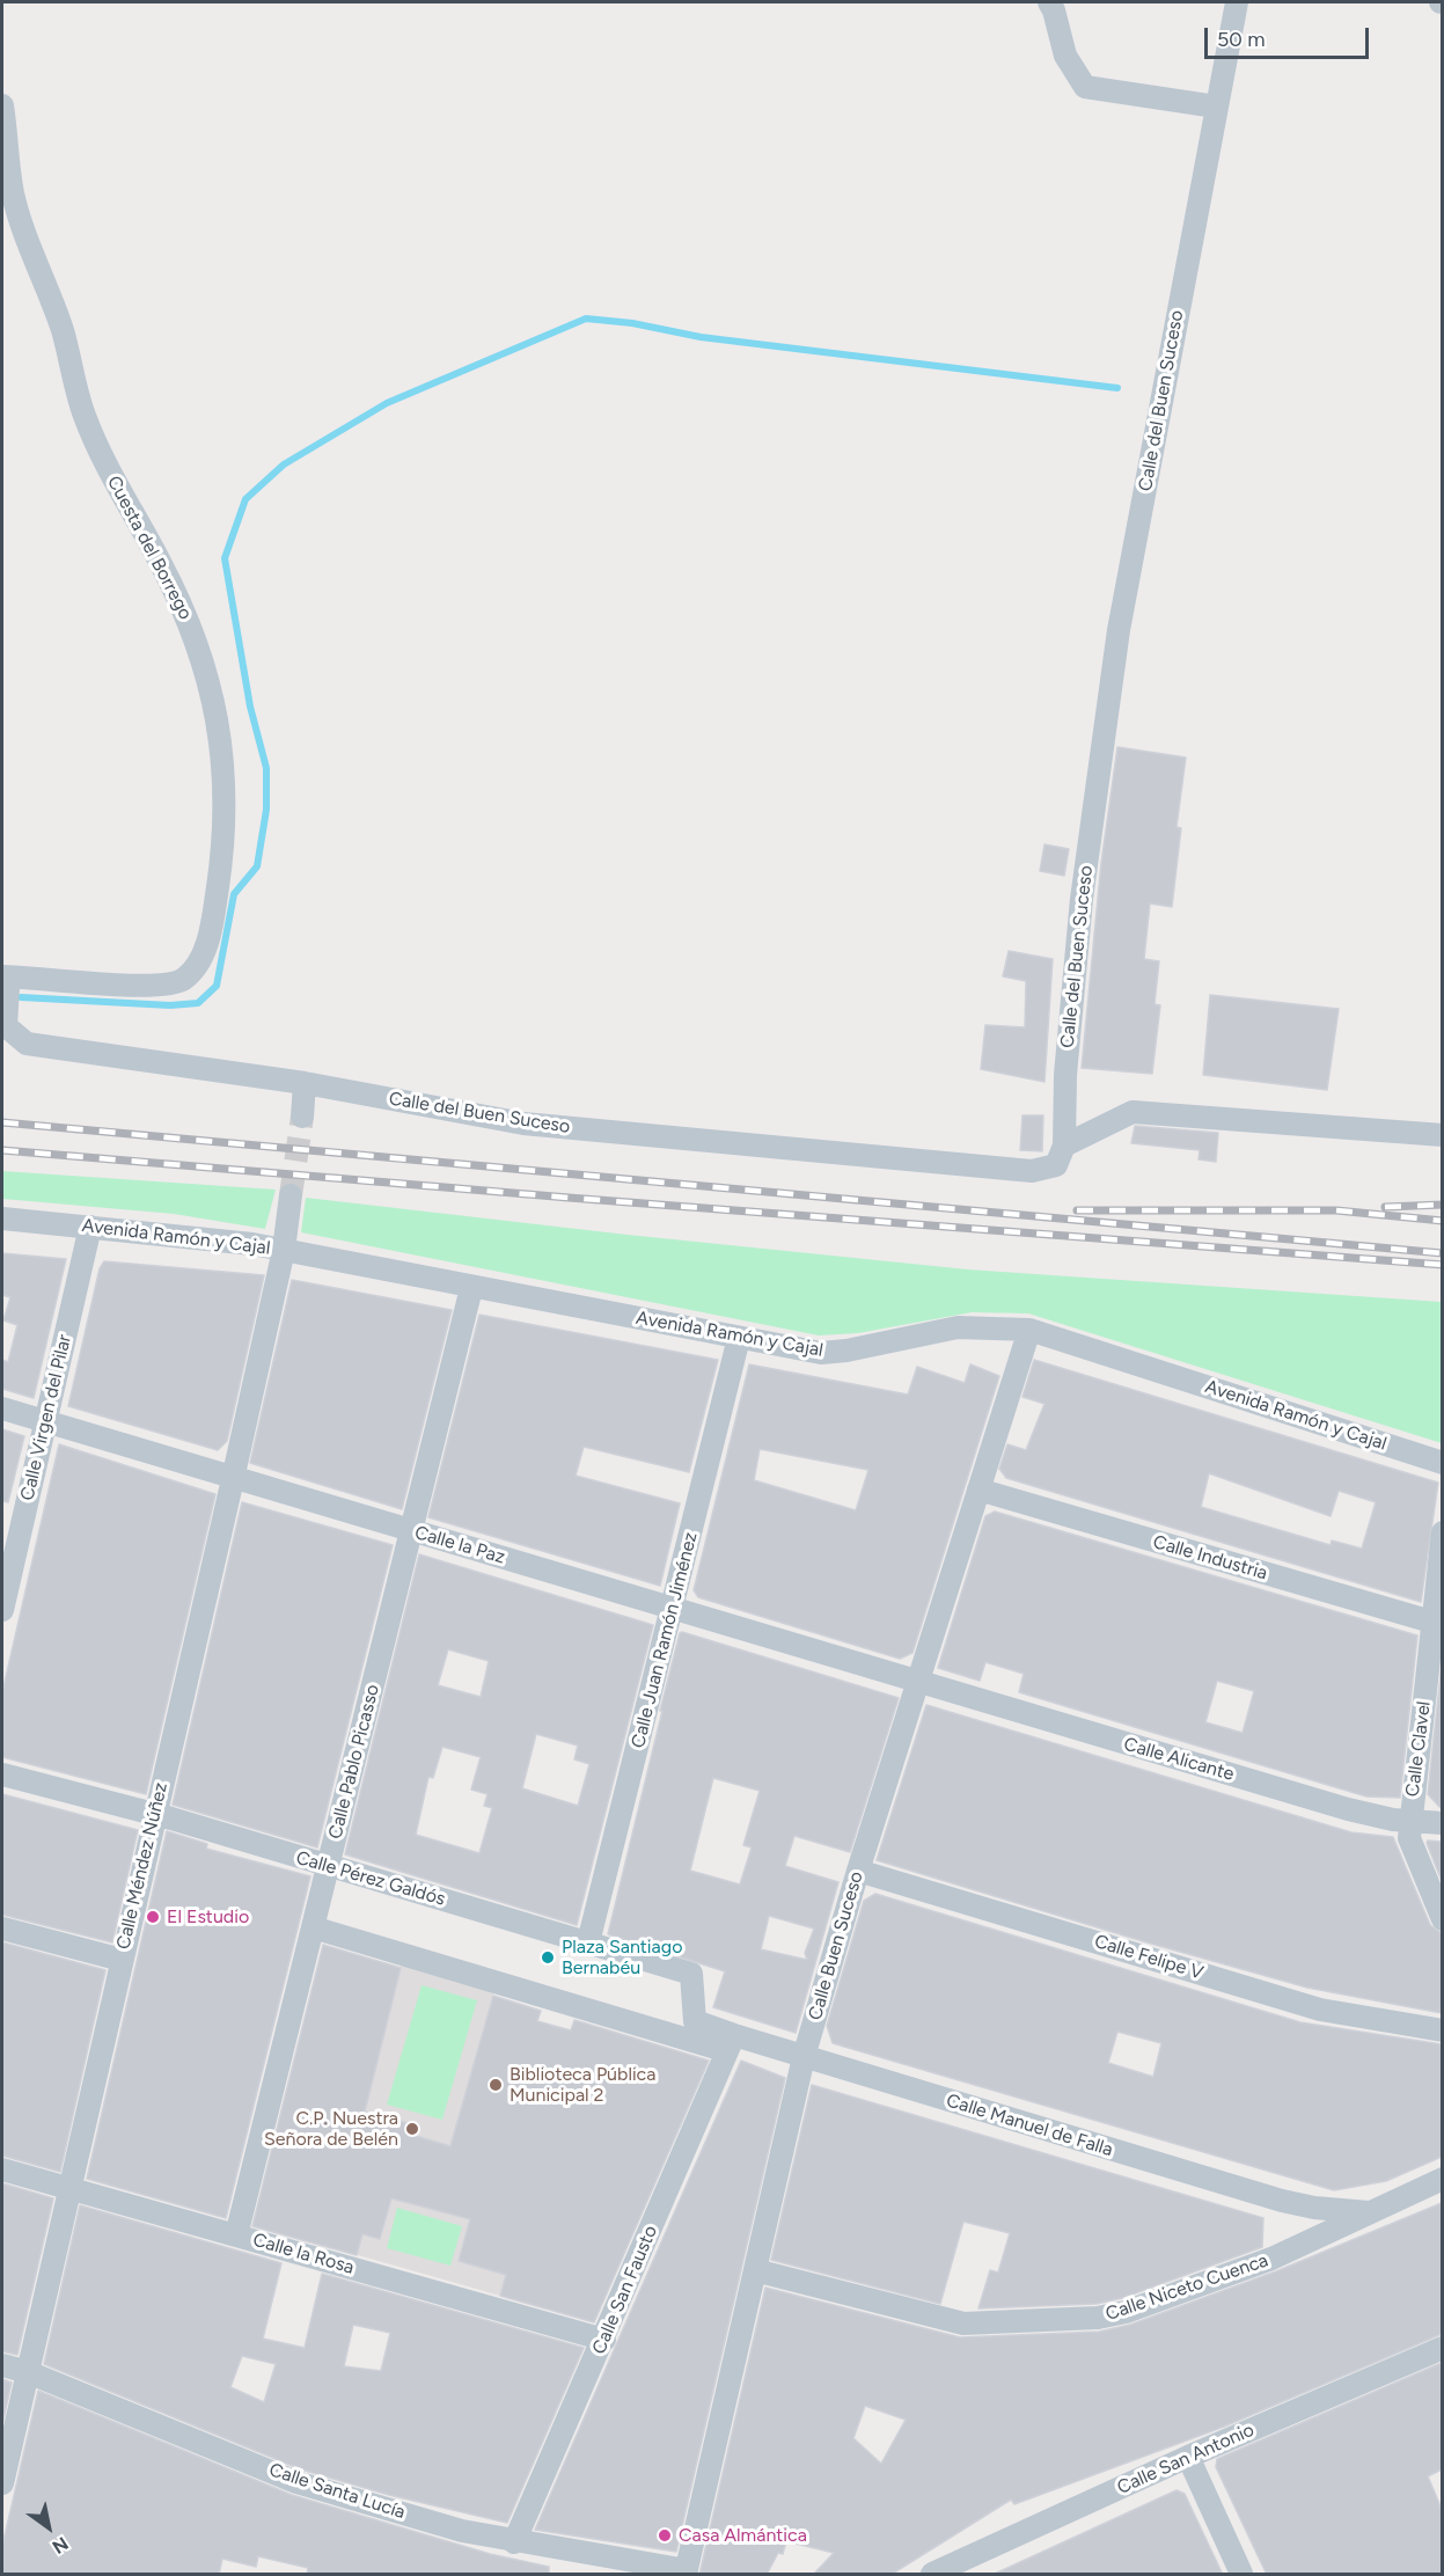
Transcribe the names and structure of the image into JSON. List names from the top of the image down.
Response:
{
  "streets": {
    "street": [
      "Calle del Buen Suceso",
      "Cuesta del Borrego",
      "Avenida Ramón y Cajal",
      "Calle Virgen del Pilar",
      "Calle la Paz",
      "Calle Industria",
      "Calle Juan Ramón Jiménez",
      "Calle Clavel",
      "Calle Alicante",
      "Calle Pablo Picasso",
      "Calle Méndez Núñez",
      "Calle Pérez Galdós",
      "Calle Buen Suceso",
      "Calle Felipe V",
      "Calle Manuel de Falla",
      "Calle la Rosa",
      "Calle Niceto Cuenca",
      "Calle San Fausto",
      "Calle San Antonio",
      "Calle Santa Lucía"
    ]
  },
  "crossings": [
    ["Avenida Ramón y Cajal", "Calle Virgen del Pilar"],
    ["Avenida Ramón y Cajal", "Calle Juan Ramón Jiménez"],
    ["Avenida Ramón y Cajal", "Calle Pablo Picasso"],
    ["Avenida Ramón y Cajal", "Calle Méndez Núñez"],
    ["Avenida Ramón y Cajal", "Calle Buen Suceso"],
    ["Calle Virgen del Pilar", "Calle la Paz"],
    ["Calle la Paz", "Calle Juan Ramón Jiménez"],
    ["Calle la Paz", "Calle Alicante"],
    ["Calle la Paz", "Calle Pablo Picasso"],
    ["Calle la Paz", "Calle Méndez Núñez"],
    ["Calle la Paz", "Calle Buen Suceso"],
    ["Calle Industria", "Calle Clavel"],
    ["Calle Industria", "Calle Buen Suceso"],
    ["Calle Juan Ramón Jiménez", "Calle Pérez Galdós"],
    ["Calle Clavel", "Calle Alicante"],
    ["Calle Alicante", "Calle Buen Suceso"],
    ["Calle Pablo Picasso", "Calle Pérez Galdós"],
    ["Calle Pablo Picasso", "Calle la Rosa"],
    ["Calle Méndez Núñez", "Calle Pérez Galdós"],
    ["Calle Méndez Núñez", "Calle la Rosa"],
    ["Calle Méndez Núñez", "Calle Santa Lucía"],
    ["Calle Pérez Galdós", "Calle Manuel de Falla"],
    ["Calle Buen Suceso", "Calle Felipe V"],
    ["Calle Buen Suceso", "Calle Manuel de Falla"],
    ["Calle Buen Suceso", "Calle Niceto Cuenca"],
    ["Calle Buen Suceso", "Calle Santa Lucía"],
    ["Calle Manuel de Falla", "Calle Niceto Cuenca"],
    ["Calle Manuel de Falla", "Calle San Fausto"],
    ["Calle la Rosa", "Calle San Fausto"],
    ["Calle San Fausto", "Calle Santa Lucía"]
  ],
  "places": [
    "El Estudio",
    "Plaza Santiago Bernabéu",
    "Biblioteca Pública Municipal 2",
    "C.P. Nuestra Señora de Belén",
    "Casa Almántica"
  ],
  "scale_bar": "50 m",
  "north": "bottom right"
}
